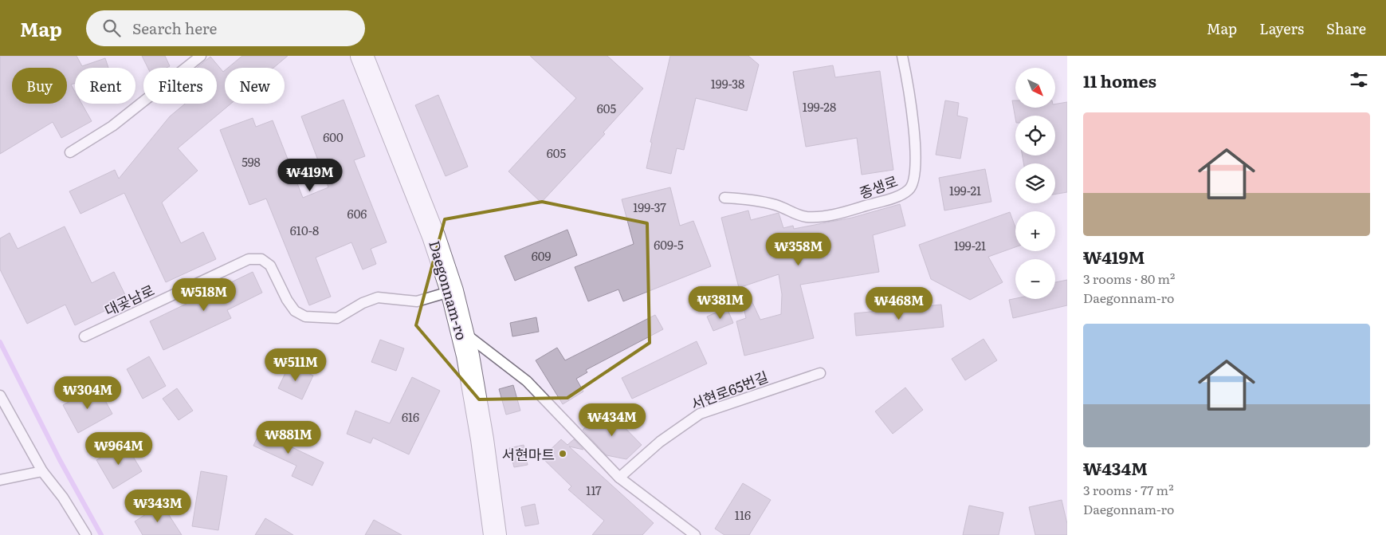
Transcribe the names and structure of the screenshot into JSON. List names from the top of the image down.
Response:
{
  "streets": {
    "street": ["Daegonnam-ro"],
    "lane": ["종생로", "대곶남로", "서현로65번길"]
  },
  "crossings": [
    ["Daegonnam-ro", "대곶남로"]
  ],
  "places": ["서현마트"],
  "house_numbers": [
    "199-38",
    "199-28",
    "605",
    "600",
    "605",
    "598",
    "199-21",
    "199-37",
    "606",
    "610-8",
    "609-5",
    "199-21",
    "609",
    "616",
    "117",
    "116"
  ],
  "north": "bottom right",
  "page": {
    "header": "Map",
    "search": "Search here",
    "nav": ["Map", "Layers", "Share"],
    "heading": "11 homes",
    "map_buttons": ["+", "−"],
    "chip": [
      "Buy",
      "Rent",
      "Filters",
      "New"
    ],
    "list": [
      {
        "name": "₩419M",
        "note": "3 rooms · 80 m² · Daegonnam-ro"
      },
      {
        "name": "₩434M",
        "note": "3 rooms · 77 m² · Daegonnam-ro"
      }
    ],
    "price": [
      "₩419M",
      "₩358M",
      "₩518M",
      "₩381M",
      "₩468M",
      "₩511M",
      "₩304M",
      "₩434M",
      "₩881M",
      "₩964M",
      "₩343M"
    ]
  }
}
